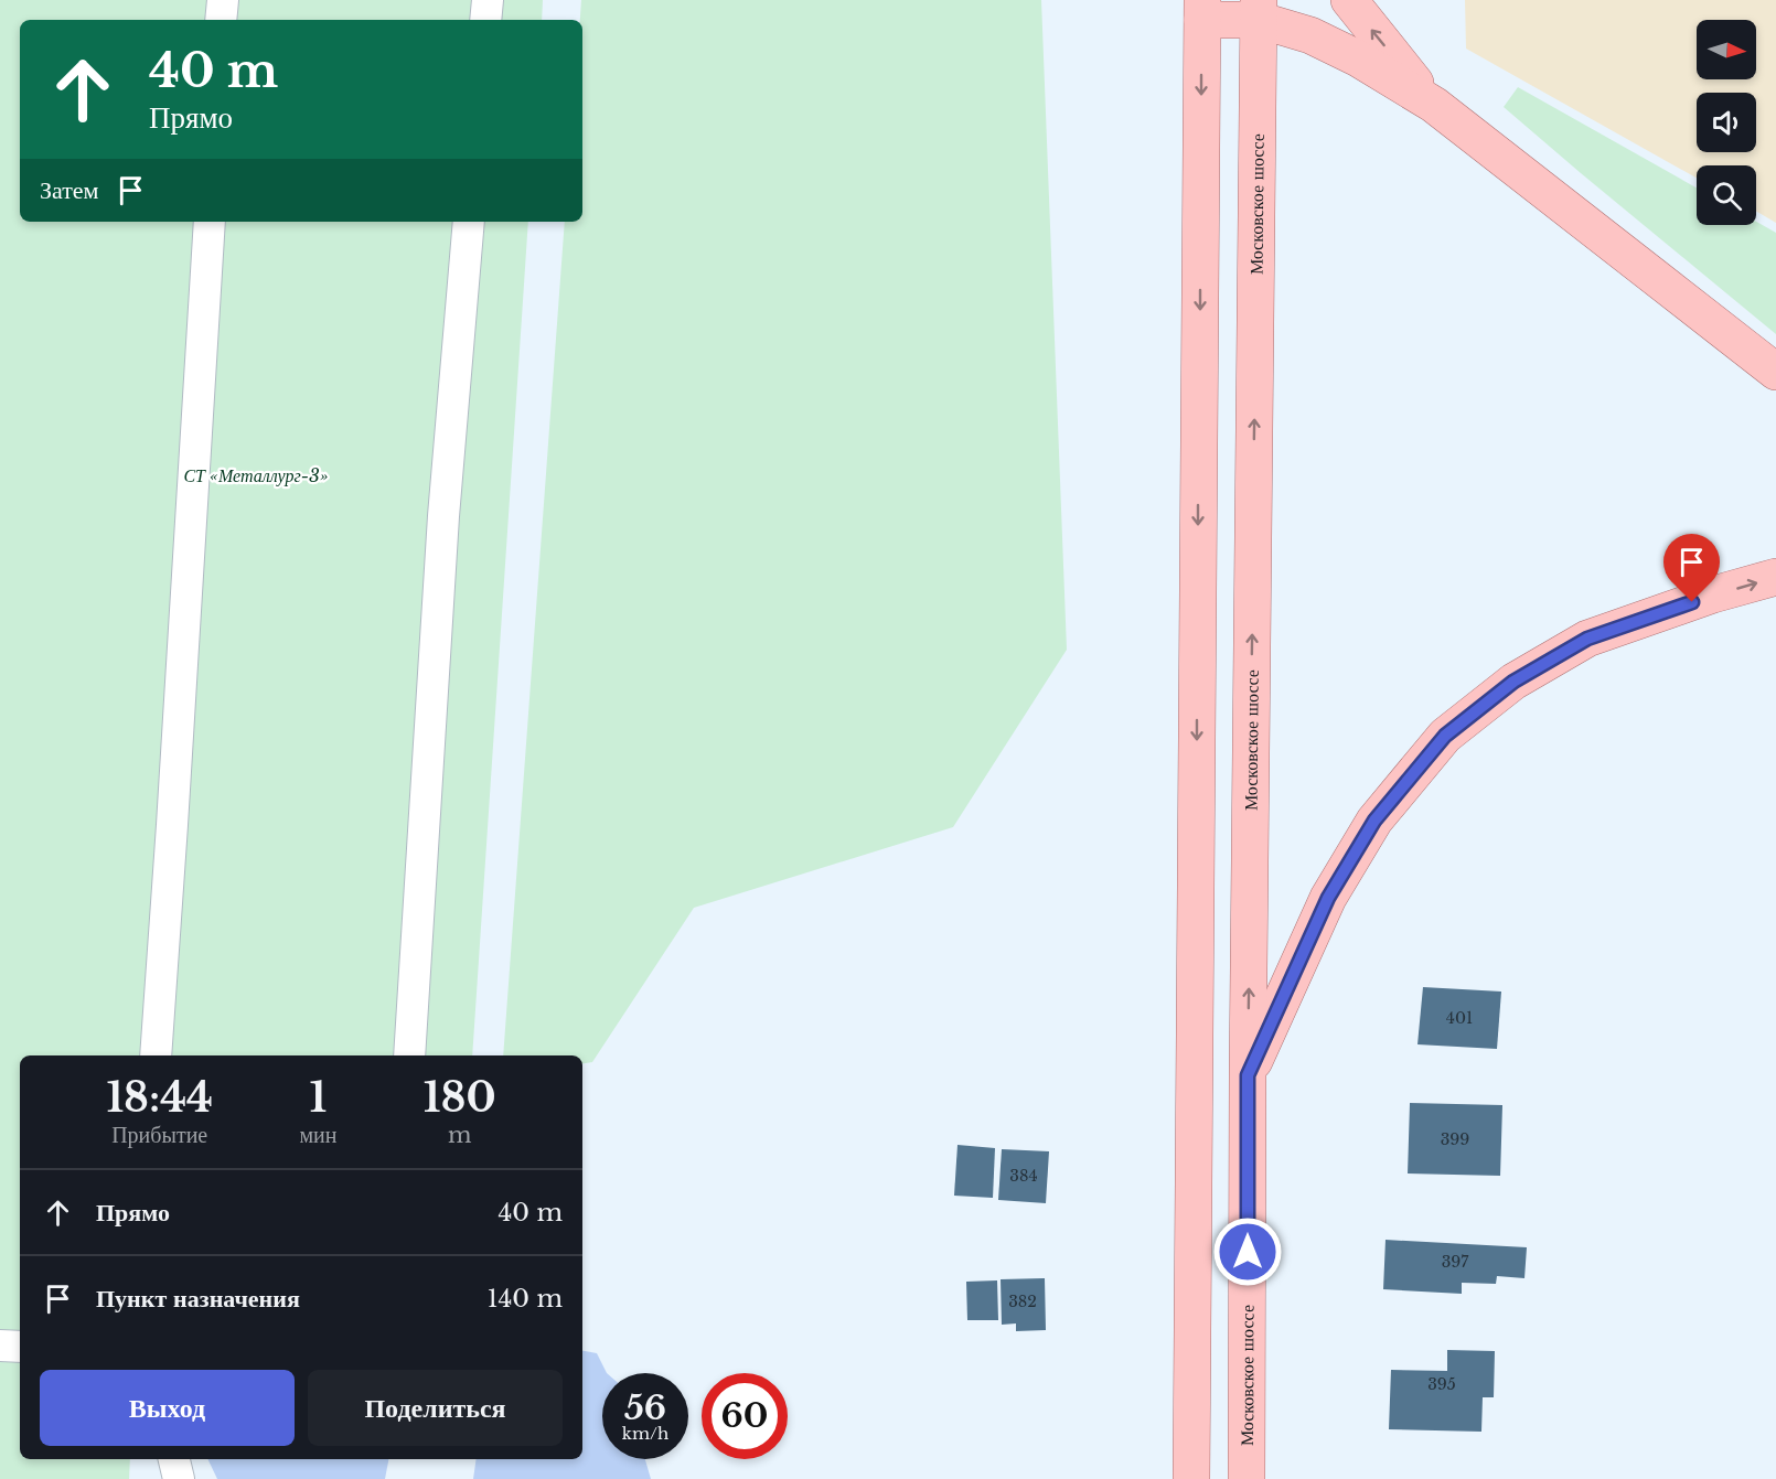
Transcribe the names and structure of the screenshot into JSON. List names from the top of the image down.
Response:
{
  "streets": {
    "main road": ["Московское шоссе"]
  },
  "parks": ["СТ «Металлург-3»"],
  "house_numbers": [
    "401",
    "399",
    "384",
    "397",
    "382",
    "395"
  ],
  "north": "right",
  "page": {
    "turn": ["40 m", "Прямо"],
    "then": "Затем",
    "eta": [
      "18:44",
      "Прибытие",
      "1",
      "мин",
      "180",
      "m"
    ],
    "list": [
      {
        "name": "Прямо",
        "value": "40 m"
      },
      {
        "name": "Пункт назначения",
        "value": "140 m"
      }
    ],
    "buttons": ["Выход", "Поделиться"],
    "speed": "56 km/h",
    "limit": "60"
  }
}
